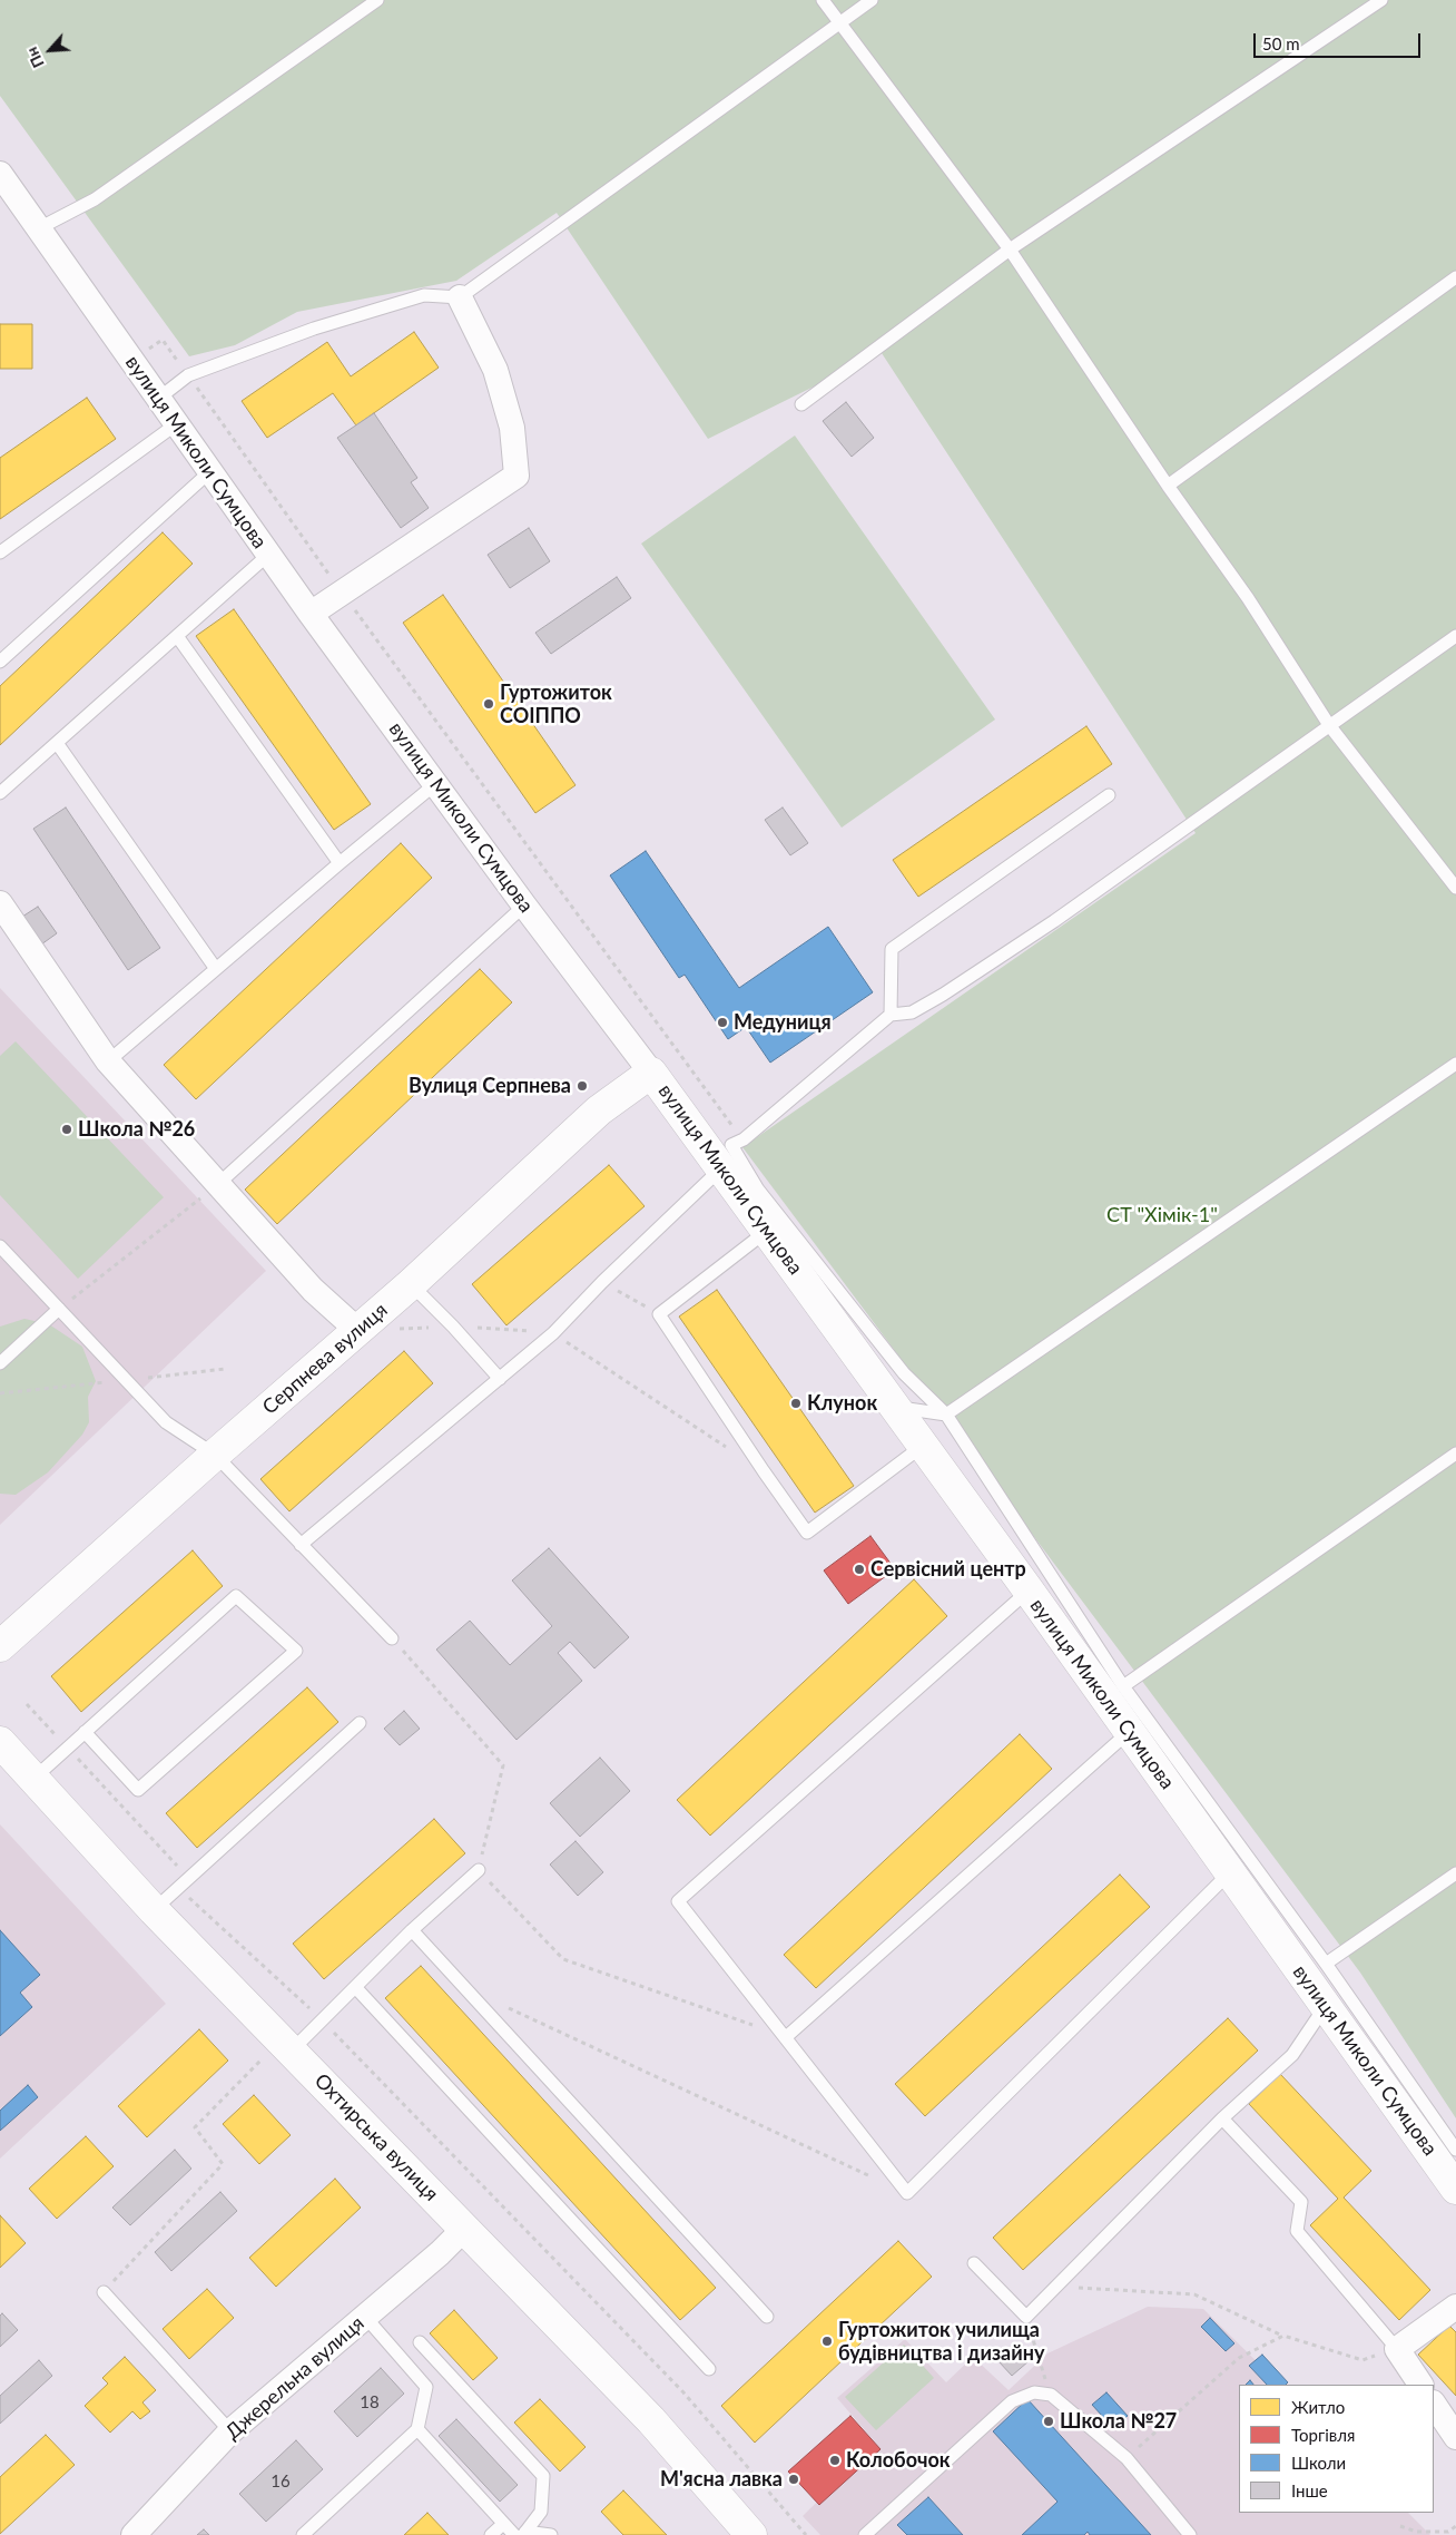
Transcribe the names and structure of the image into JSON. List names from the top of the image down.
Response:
{
  "streets": {
    "street": [
      "вулиця Миколи Сумцова",
      "Серпнева вулиця",
      "Охтирська вулиця",
      "Джерельна вулиця"
    ]
  },
  "crossings": [
    ["вулиця Миколи Сумцова", "Серпнева вулиця"],
    ["Охтирська вулиця", "Джерельна вулиця"]
  ],
  "parks": ["СТ \"Хімік-1\""],
  "places": [
    "Гуртожиток СОІППО",
    "Медуниця",
    "Вулиця Серпнева",
    "Школа №26",
    "Клунок",
    "Сервісний центр",
    "Гуртожиток училища будівництва і дизайну",
    "Школа №27",
    "Колобочок",
    "М'ясна лавка"
  ],
  "house_numbers": ["18", "16"],
  "legend": [
    "Житло",
    "Торгівля",
    "Школи",
    "Інше"
  ],
  "scale_bar": "50 m",
  "north": "bottom left"
}
